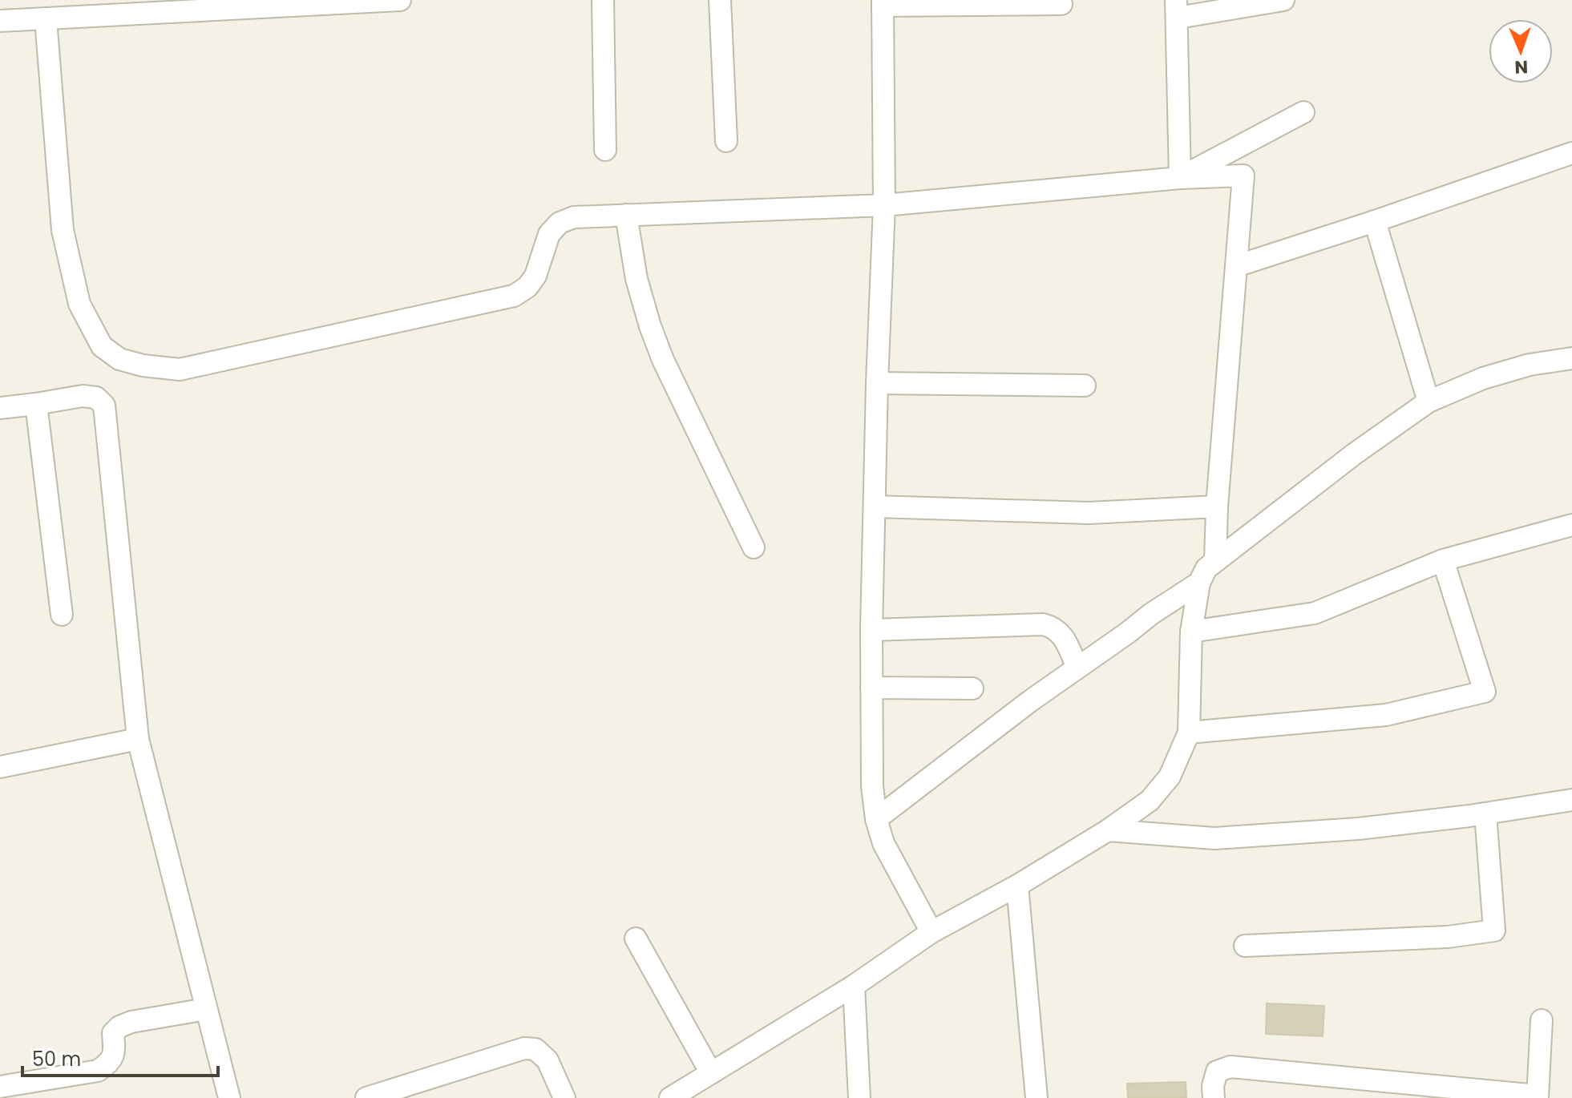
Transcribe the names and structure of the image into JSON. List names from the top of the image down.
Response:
{
  "scale_bar": "50 m",
  "north": "bottom"
}
